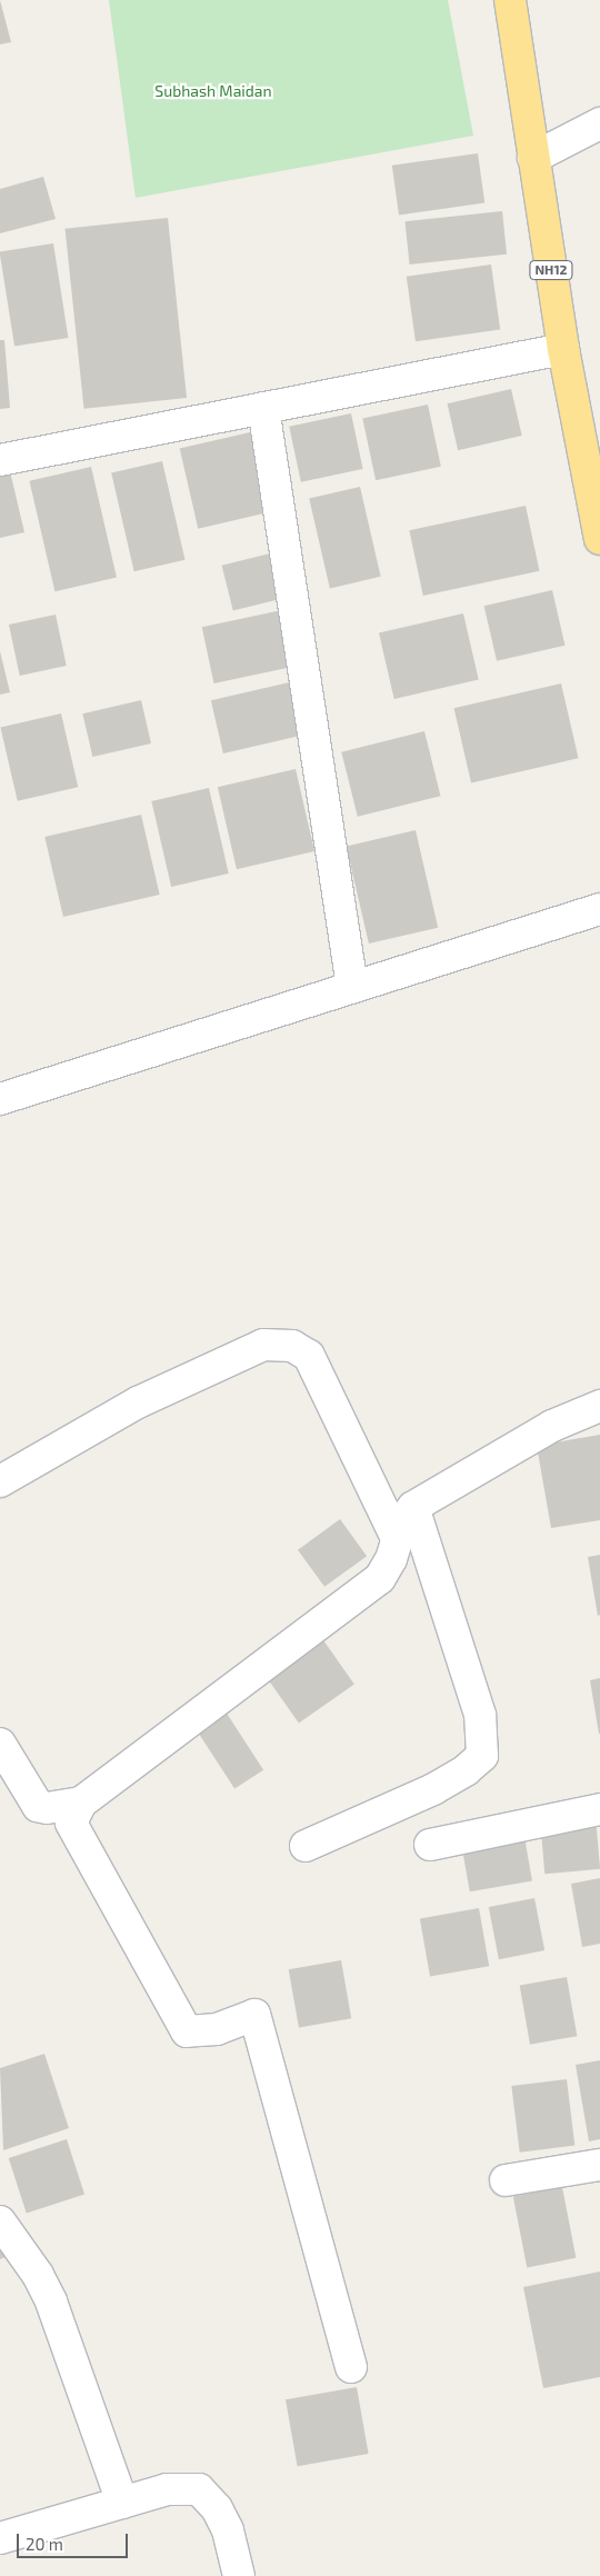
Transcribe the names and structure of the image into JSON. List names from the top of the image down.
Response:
{
  "streets": {
    "highway": ["NH12"]
  },
  "parks": ["Subhash Maidan"],
  "scale_bar": "20 m"
}
